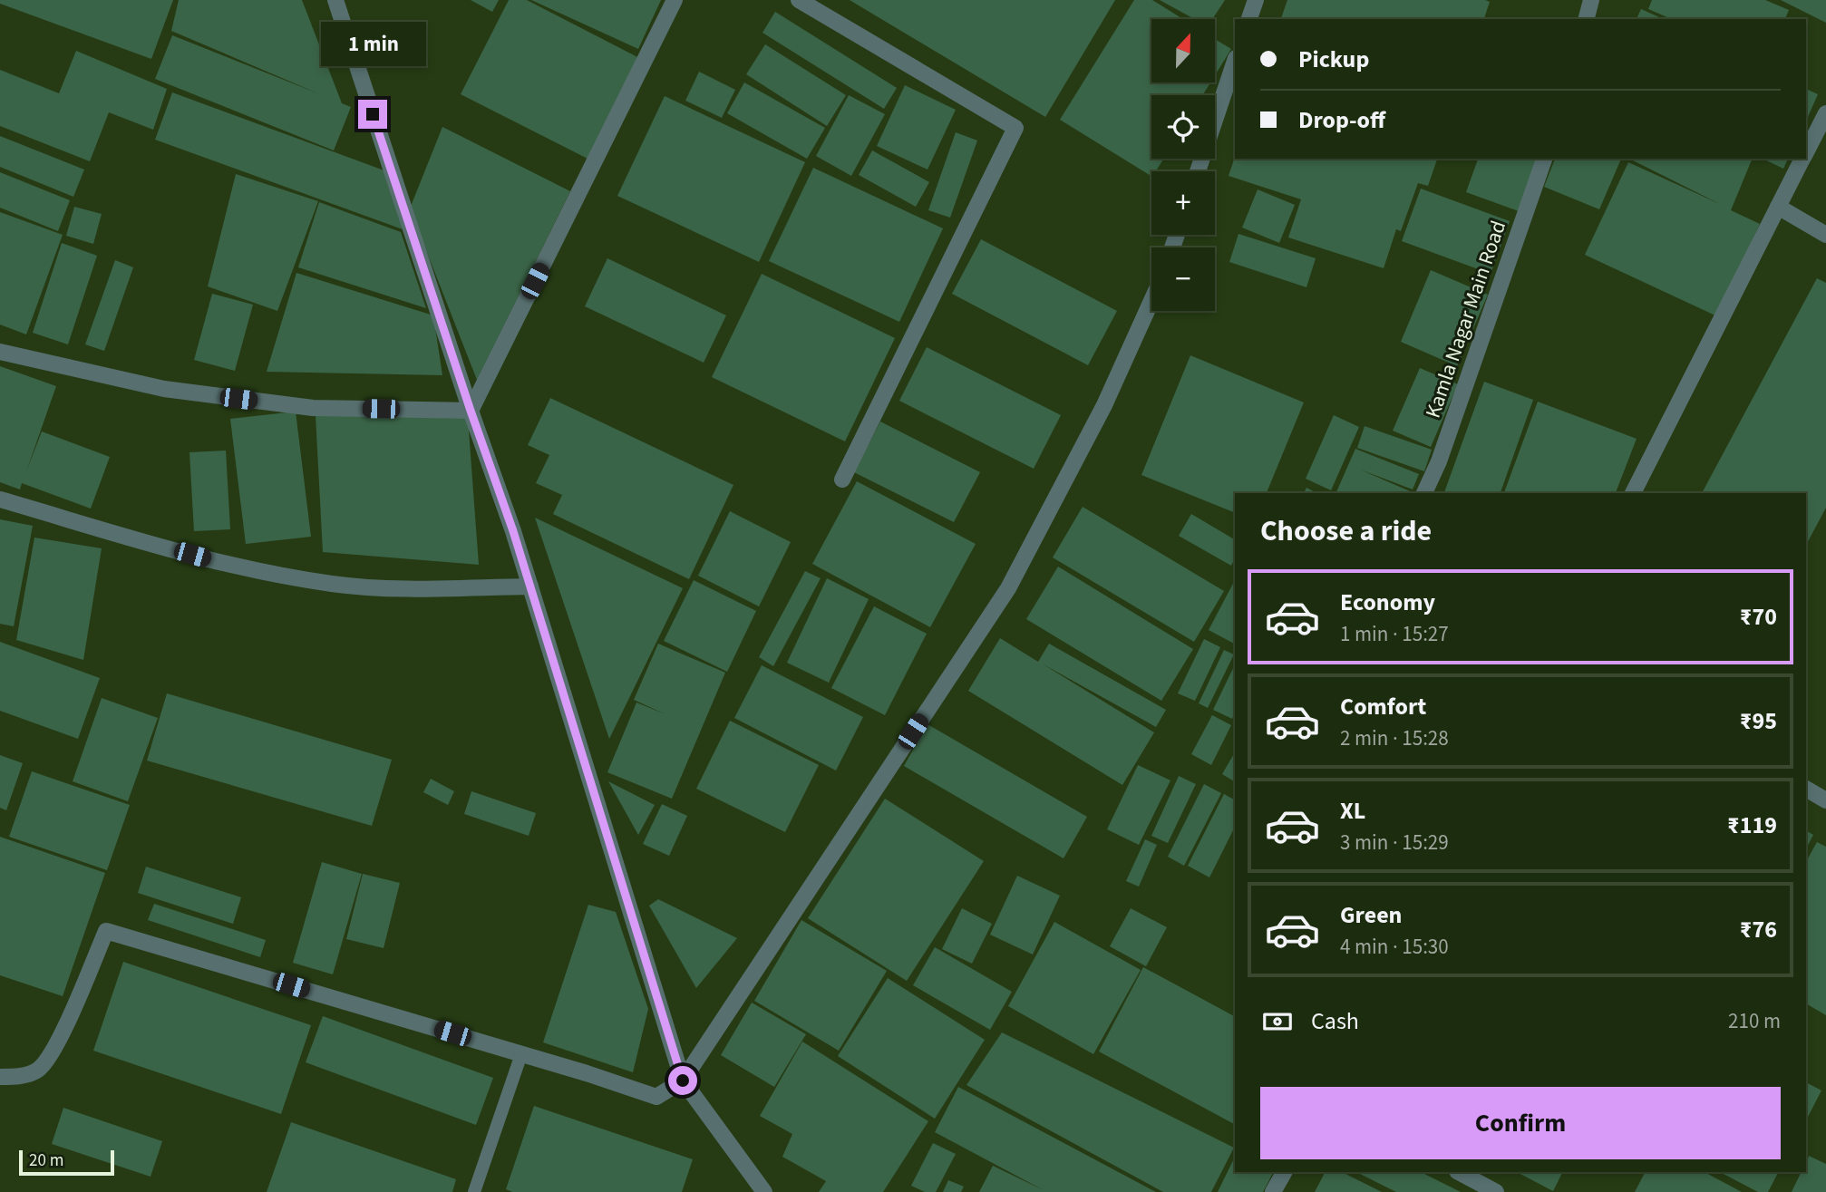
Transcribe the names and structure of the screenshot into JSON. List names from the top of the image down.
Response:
{
  "streets": {
    "street": ["Kamla Nagar Main Road"]
  },
  "scale_bar": "20 m",
  "north": "top",
  "page": {
    "map_buttons": ["+", "−"],
    "banner": ["Pickup", "Drop-off"],
    "bubble": "1 min",
    "heading": "Choose a ride",
    "list": [
      {
        "name": "Economy",
        "note": "1 min · 15:27",
        "value": "₹70"
      },
      {
        "name": "Comfort",
        "note": "2 min · 15:28",
        "value": "₹95"
      },
      {
        "name": "XL",
        "note": "3 min · 15:29",
        "value": "₹119"
      },
      {
        "name": "Green",
        "note": "4 min · 15:30",
        "value": "₹76"
      }
    ],
    "pay": ["Cash", "210 m"],
    "buttons": "Confirm",
    "scale": "20 m"
  }
}
